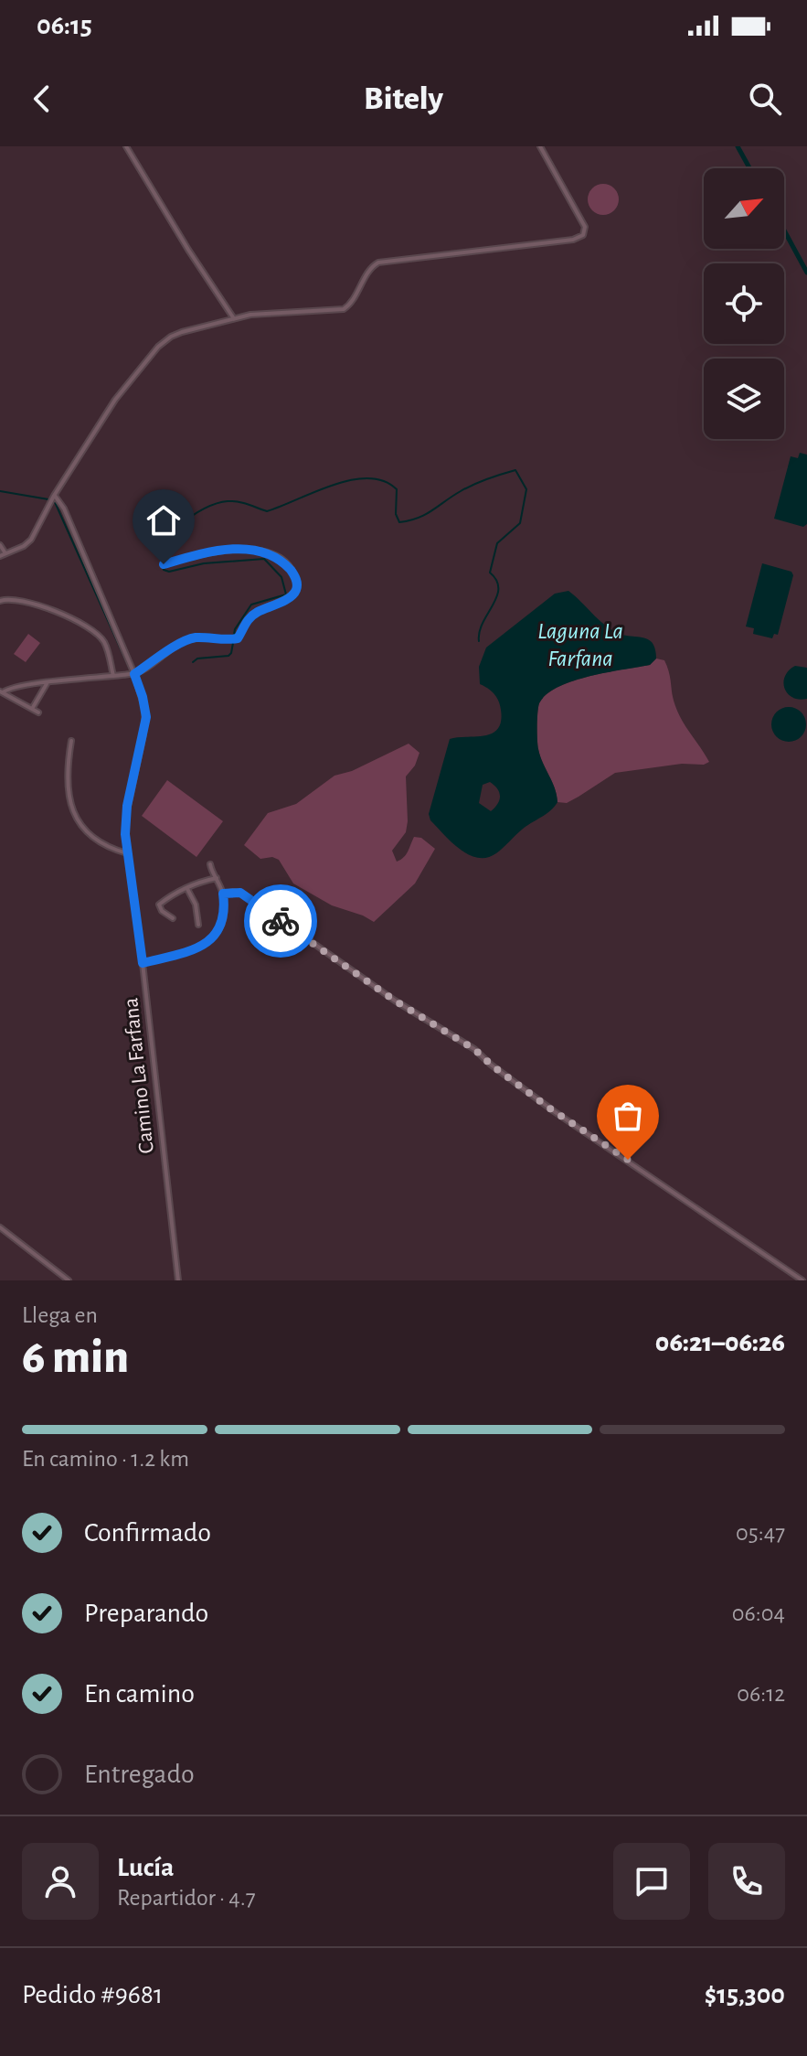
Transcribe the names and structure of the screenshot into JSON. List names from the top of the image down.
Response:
{
  "streets": {
    "street": ["Camino La Farfana"]
  },
  "water": ["Laguna La Farfana"],
  "north": "top right",
  "page": {
    "status": "06:15",
    "header": "Bitely",
    "heading": ["6 min", "Llega en", "06:21–06:26"],
    "panel": [
      "Lucía",
      "Repartidor · 4.7",
      "Pedido #9681",
      "$15,300"
    ],
    "bar": "En camino · 1.2 km",
    "list": [
      ["Confirmado", "05:47"],
      ["Preparando", "06:04"],
      ["En camino", "06:12"],
      "Entregado"
    ]
  }
}
